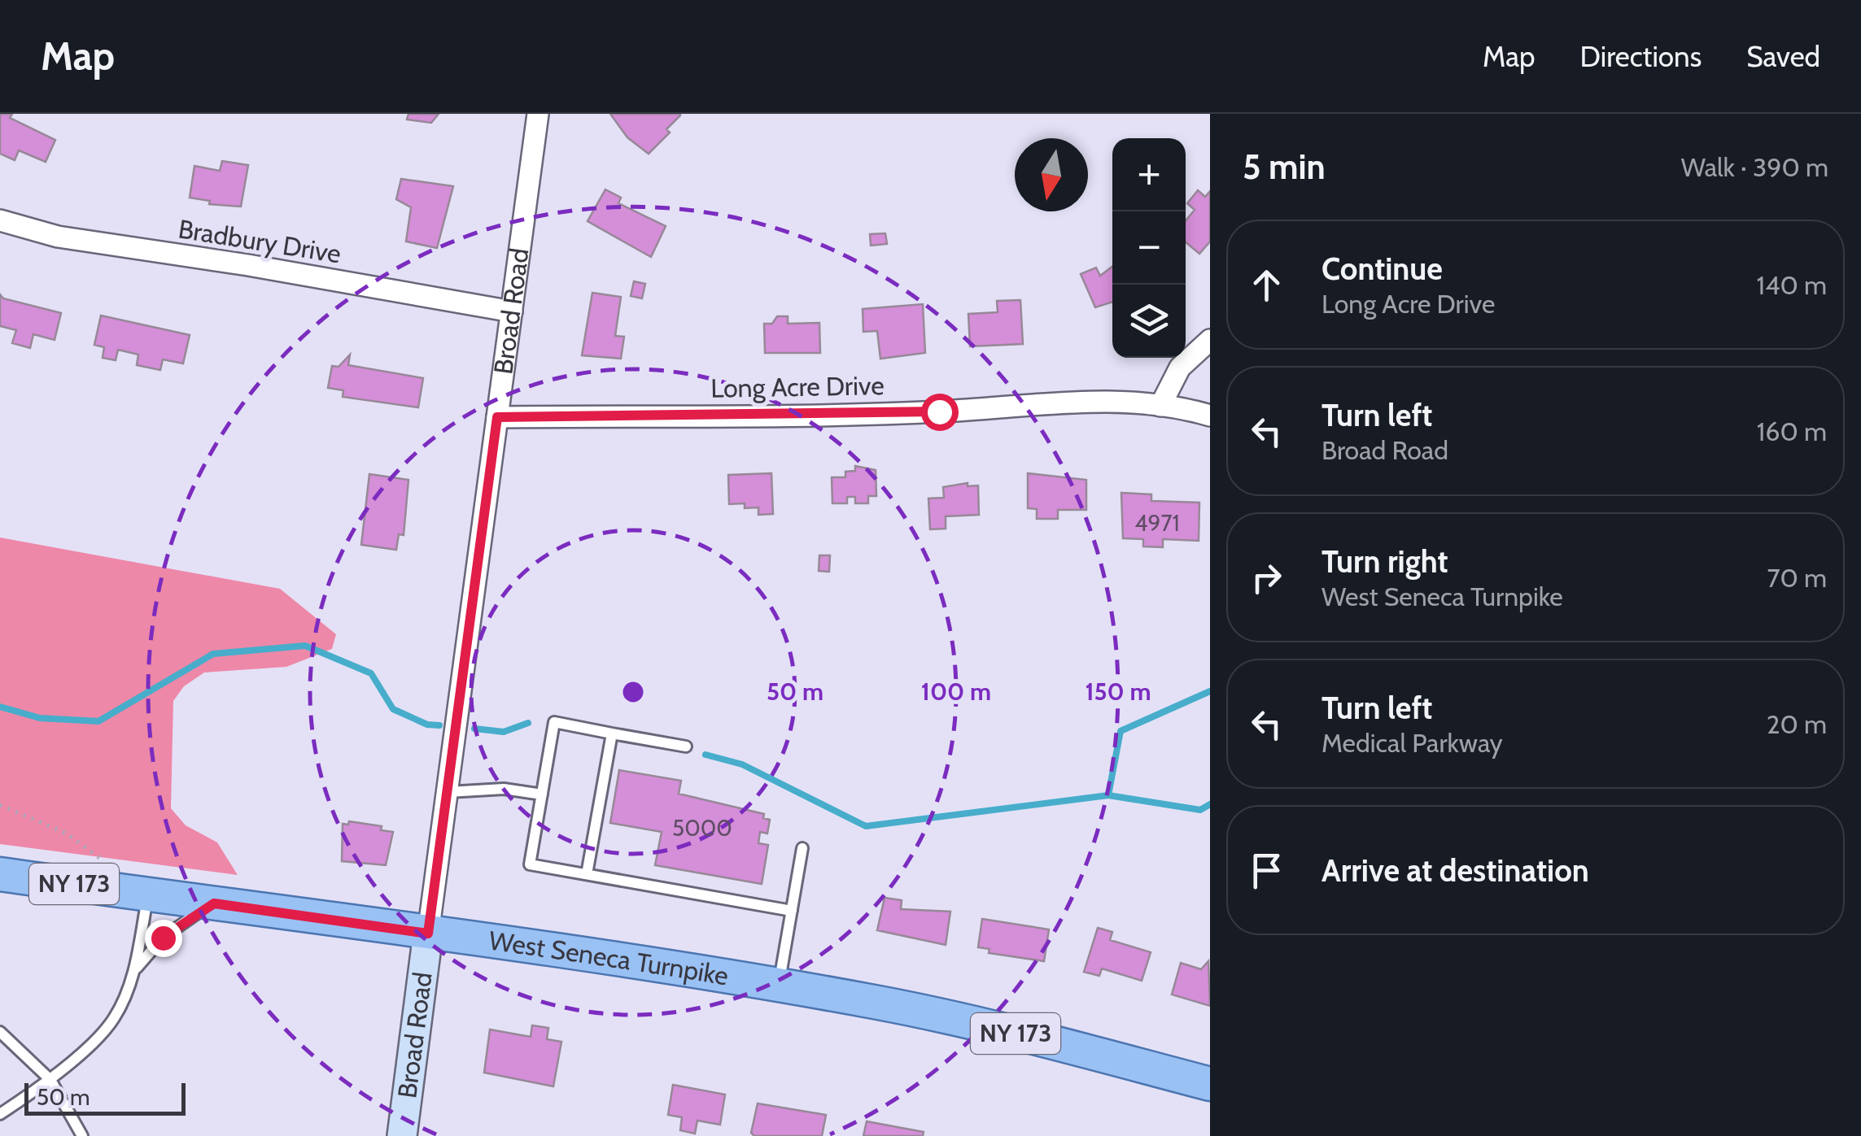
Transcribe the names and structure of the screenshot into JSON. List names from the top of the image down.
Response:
{
  "streets": {
    "main road": ["NY 173", "West Seneca Turnpike"],
    "street": ["Bradbury Drive", "Broad Road", "Long Acre Drive"]
  },
  "crossings": [
    ["Bradbury Drive", "Broad Road"],
    ["Broad Road", "Long Acre Drive"],
    ["Broad Road", "West Seneca Turnpike"]
  ],
  "house_numbers": ["4971", "5000"],
  "scale_bar": "50 m",
  "north": "bottom",
  "page": {
    "header": "Map",
    "nav": ["Map", "Directions", "Saved"],
    "heading": ["5 min", "Walk · 390 m"],
    "map_buttons": ["+", "−"],
    "list": [
      ["Continue", "Long Acre Drive", "140 m"],
      ["Turn left", "Broad Road", "160 m"],
      ["Turn right", "West Seneca Turnpike", "70 m"],
      ["Turn left", "Medical Parkway", "20 m"],
      "Arrive at destination"
    ],
    "scale": "50 m"
  },
  "rings": ["50 m", "100 m", "150 m"]
}
